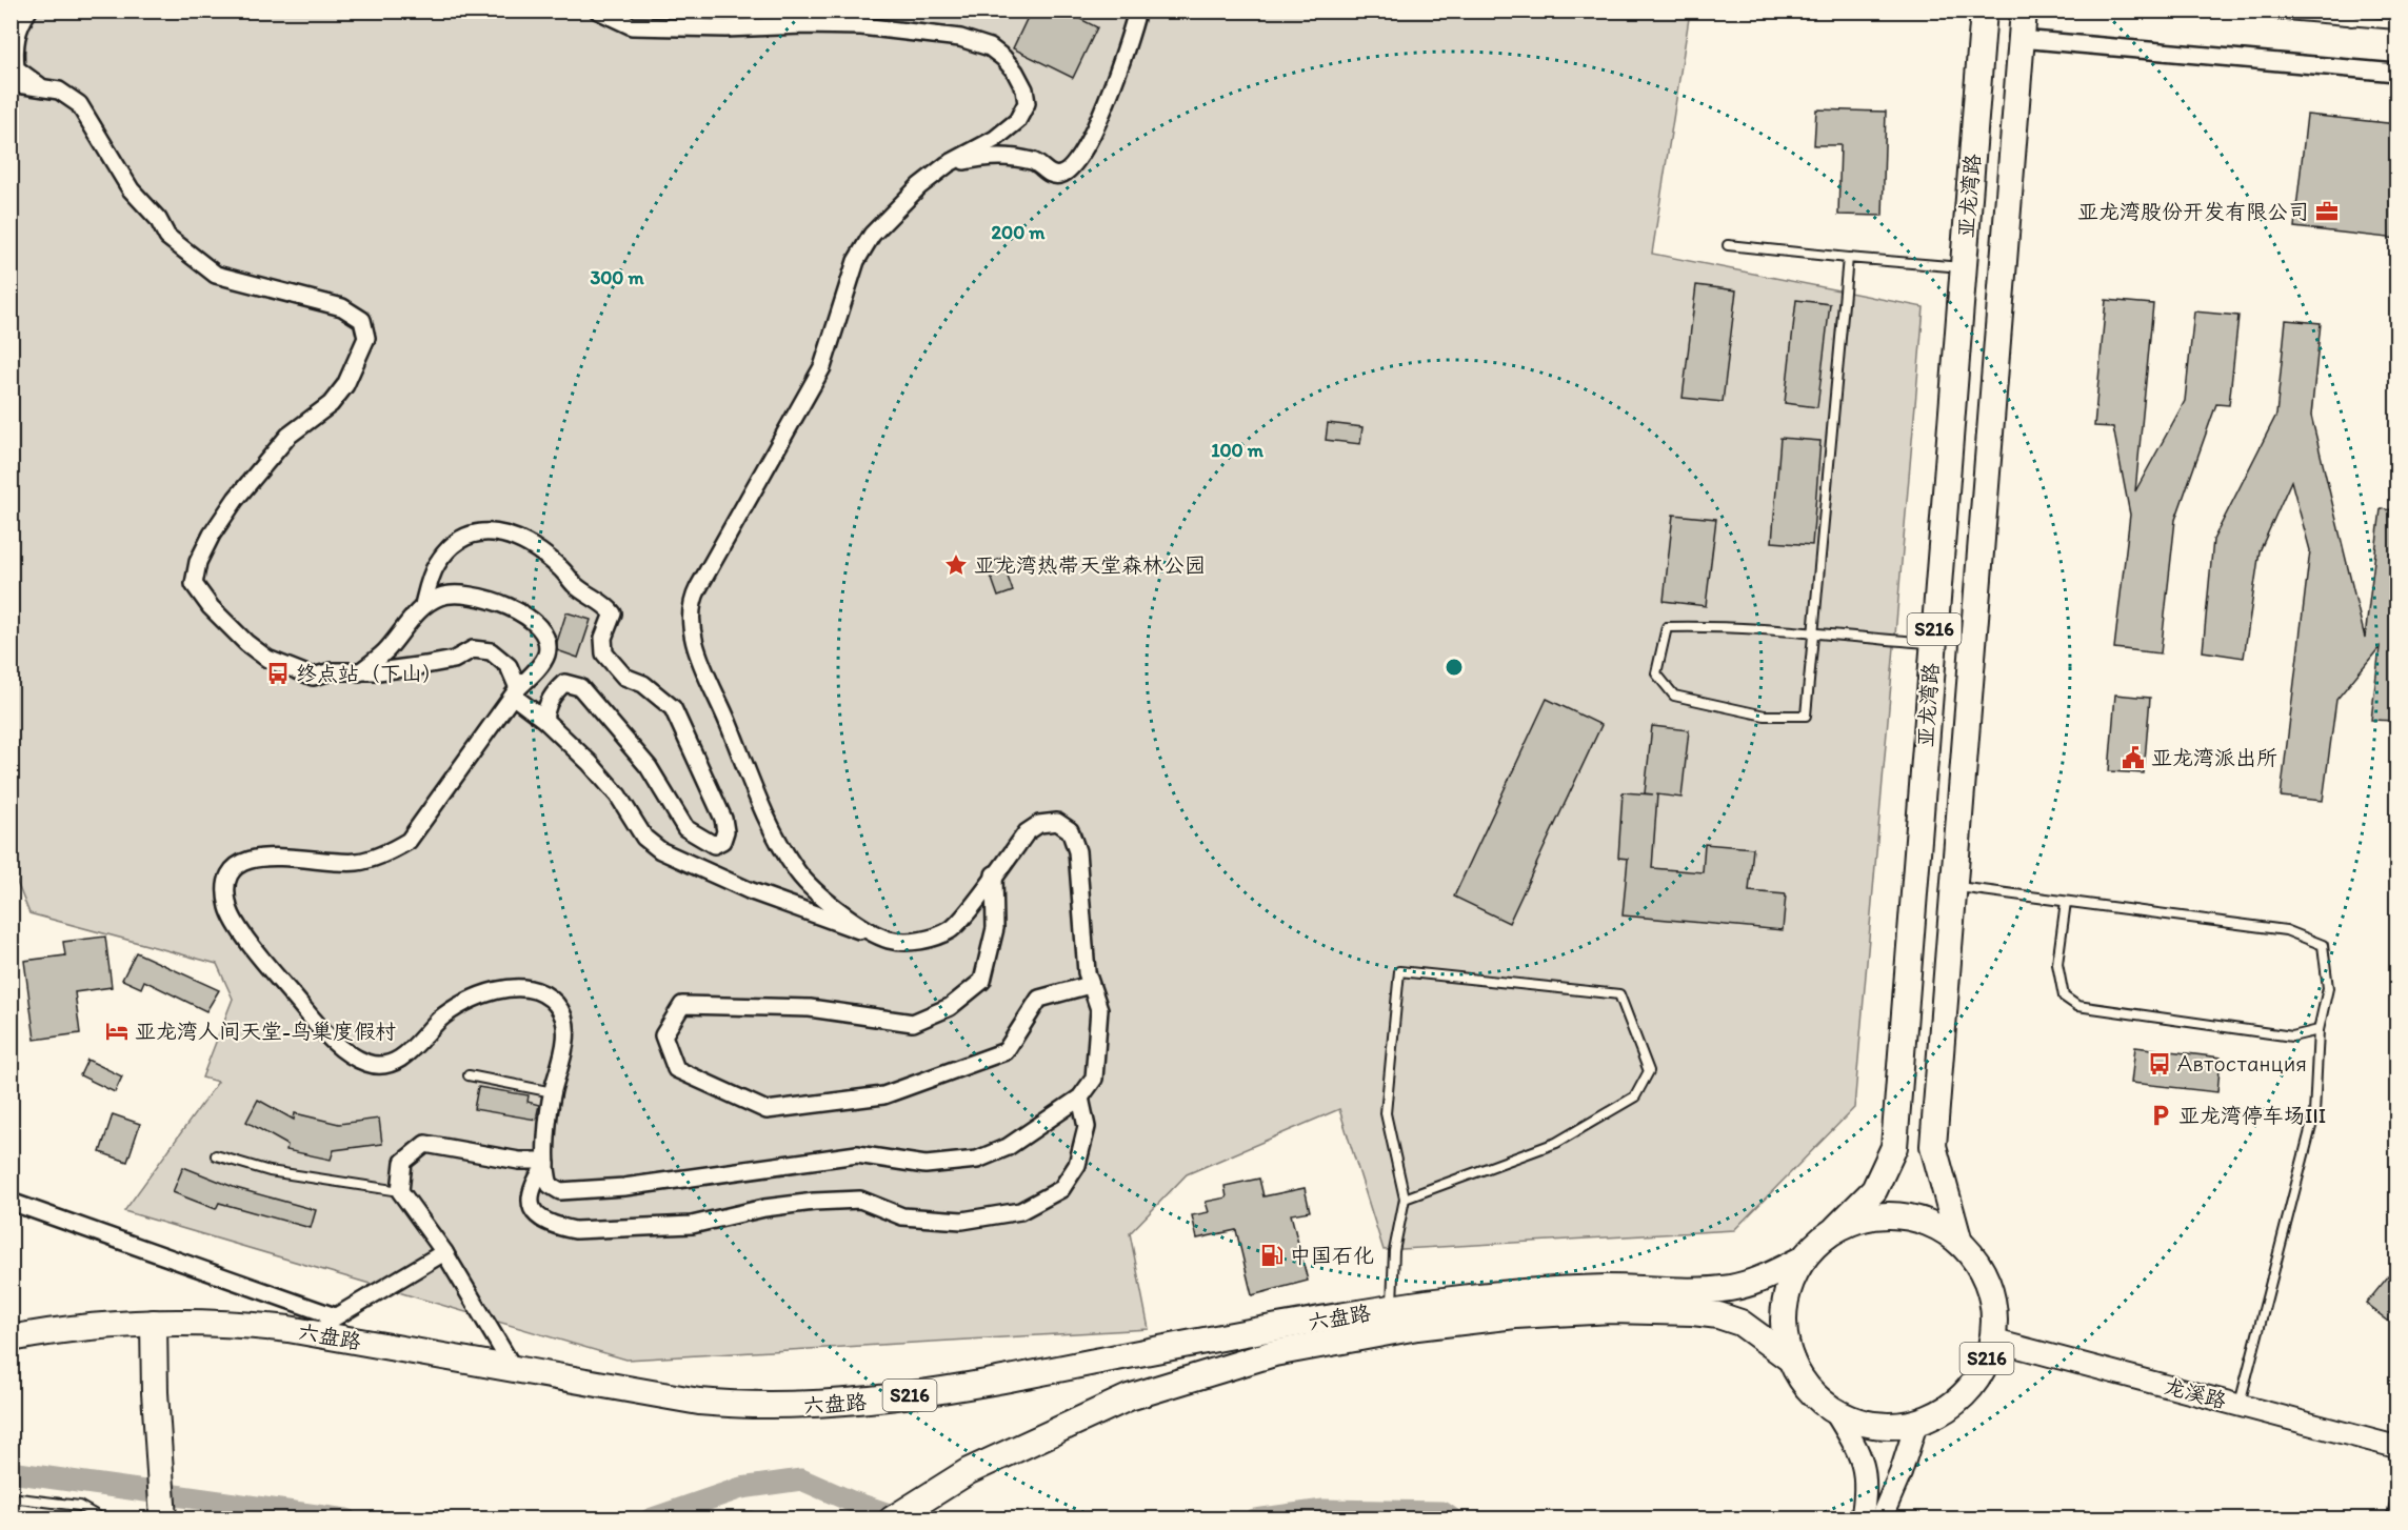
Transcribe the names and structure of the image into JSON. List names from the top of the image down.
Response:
{
  "streets": {
    "main road": ["亚龙湾路", "S216", "六盘路"],
    "street": ["龙溪路"]
  },
  "crossings": [
    ["亚龙湾路", "S216"],
    ["亚龙湾路", "六盘路"],
    ["亚龙湾路", "龙溪路"],
    ["S216", "六盘路"],
    ["S216", "龙溪路"],
    ["六盘路", "龙溪路"]
  ],
  "places": {
    "office": ["亚龙湾股份开发有限公司"],
    "place": ["亚龙湾热带天堂森林公园"],
    "bus stop": ["终点站（下山）", "Автостанция"],
    "public building": ["亚龙湾派出所"],
    "hotel": ["亚龙湾人间天堂-鸟巢度假村"],
    "parking": ["亚龙湾停车场III"],
    "fuel station": ["中国石化"]
  },
  "rings": ["200 m", "300 m", "100 m"]
}
